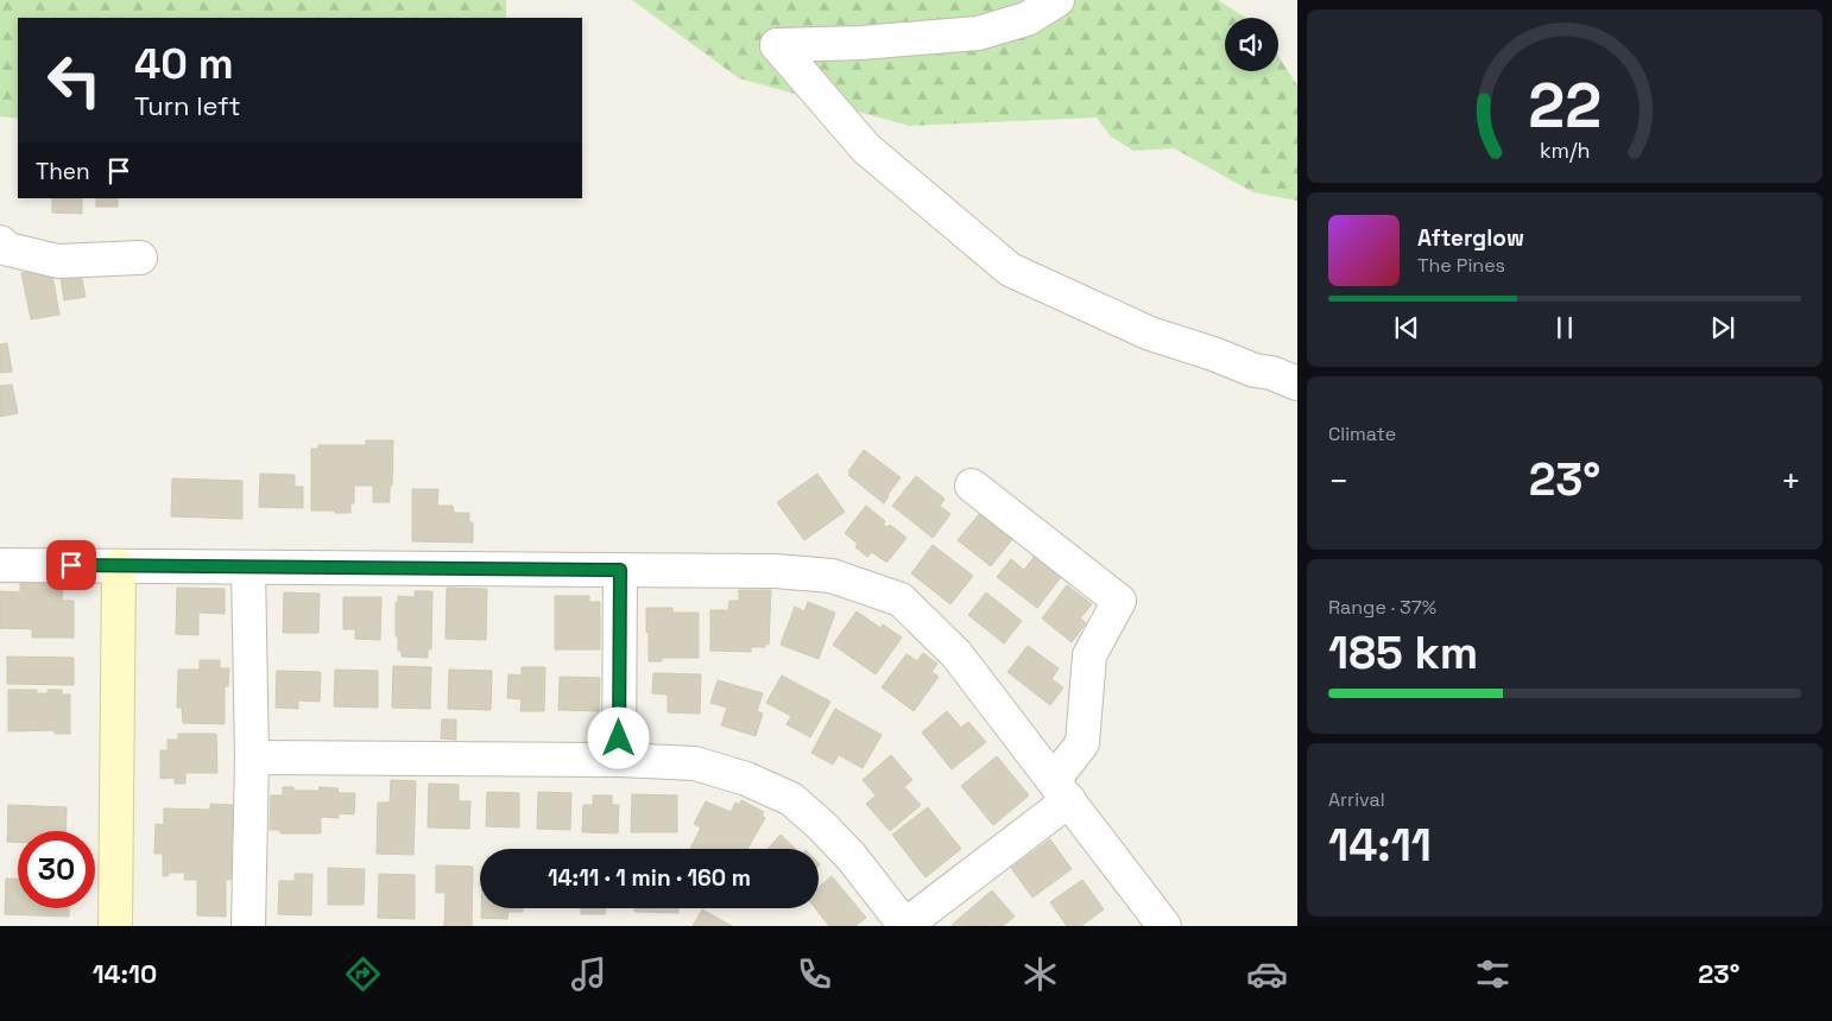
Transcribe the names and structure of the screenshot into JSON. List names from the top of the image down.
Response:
{
  "page": {
    "turn": ["40 m", "Turn left"],
    "then": "Then",
    "song": ["Afterglow", "The Pines"],
    "tile": [
      "Climate",
      ["Range · 37%", "185 km"],
      ["Arrival", "14:11"]
    ],
    "heat": ["−", "23°", "+"],
    "limit": "30",
    "trip": "14:11 · 1 min · 160 m",
    "tabs": ["14:10", "23°"],
    "gauge": ["22", "km/h"]
  }
}
